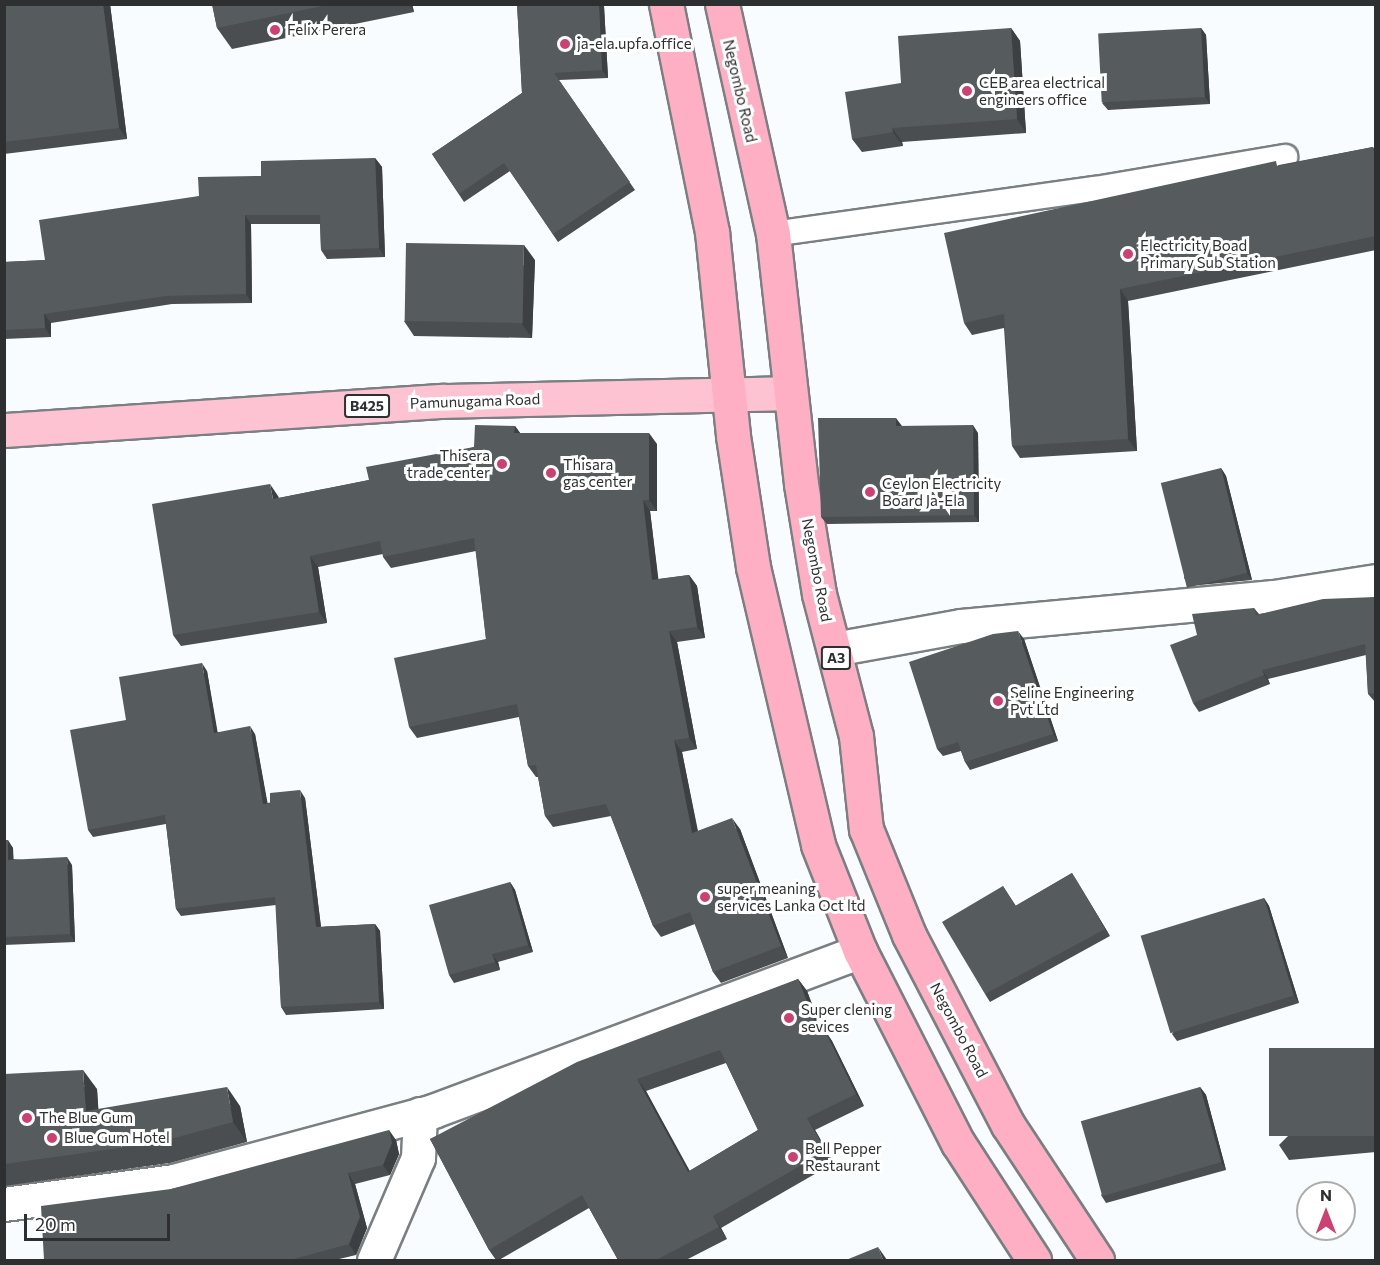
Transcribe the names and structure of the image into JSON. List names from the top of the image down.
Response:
{
  "streets": {
    "highway": ["Negombo Road", "A3"],
    "main road": ["Pamunugama Road", "B425"]
  },
  "crossings": [
    ["Negombo Road", "Pamunugama Road"]
  ],
  "places": [
    "Felix Perera",
    "ja-ela.upfa.office",
    "CEB area electrical engineers office",
    "Electricity Boad Primary Sub Station",
    "Thisera trade center",
    "Thisara gas center",
    "Ceylon Electricity Board Ja-Ela",
    "Seline Engineering Pvt Ltd",
    "super meaning services Lanka Oct ltd",
    "Super clening sevices",
    "The Blue Gum",
    "Blue Gum Hotel",
    "Bell Pepper Restaurant"
  ],
  "scale_bar": "20 m",
  "north": "top"
}
